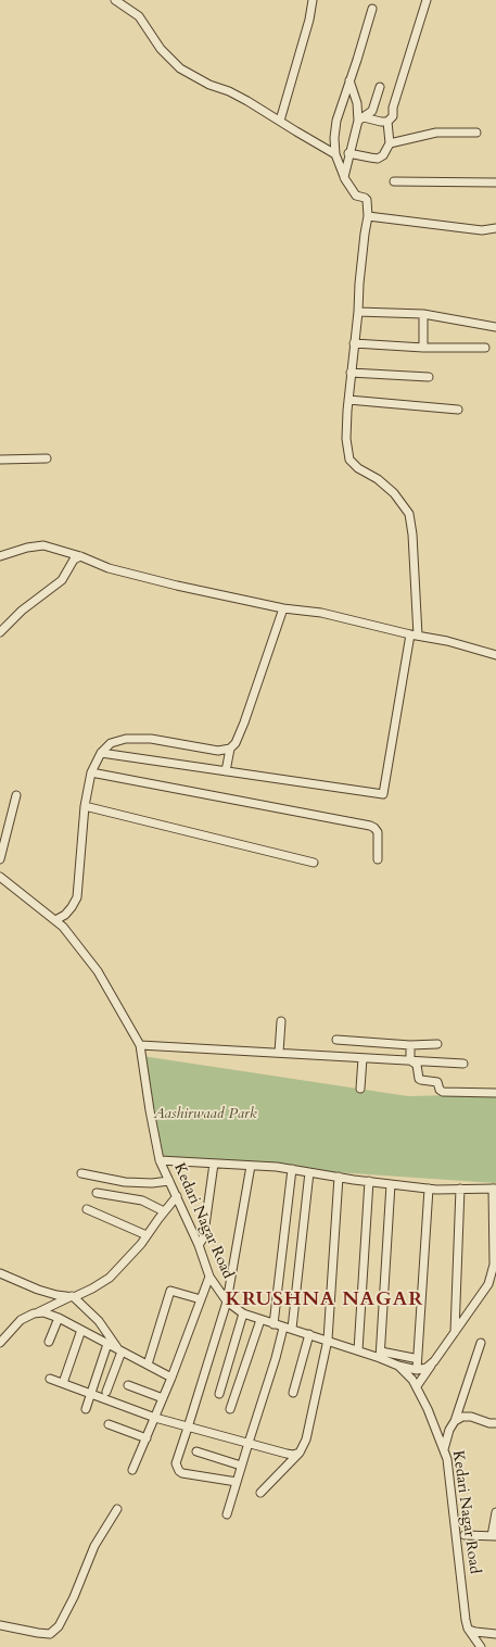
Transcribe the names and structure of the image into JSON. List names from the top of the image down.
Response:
{
  "streets": {
    "street": ["Kedari Nagar Road"]
  },
  "districts": ["KRUSHNA NAGAR"],
  "parks": ["Aashirwaad Park"]
}
